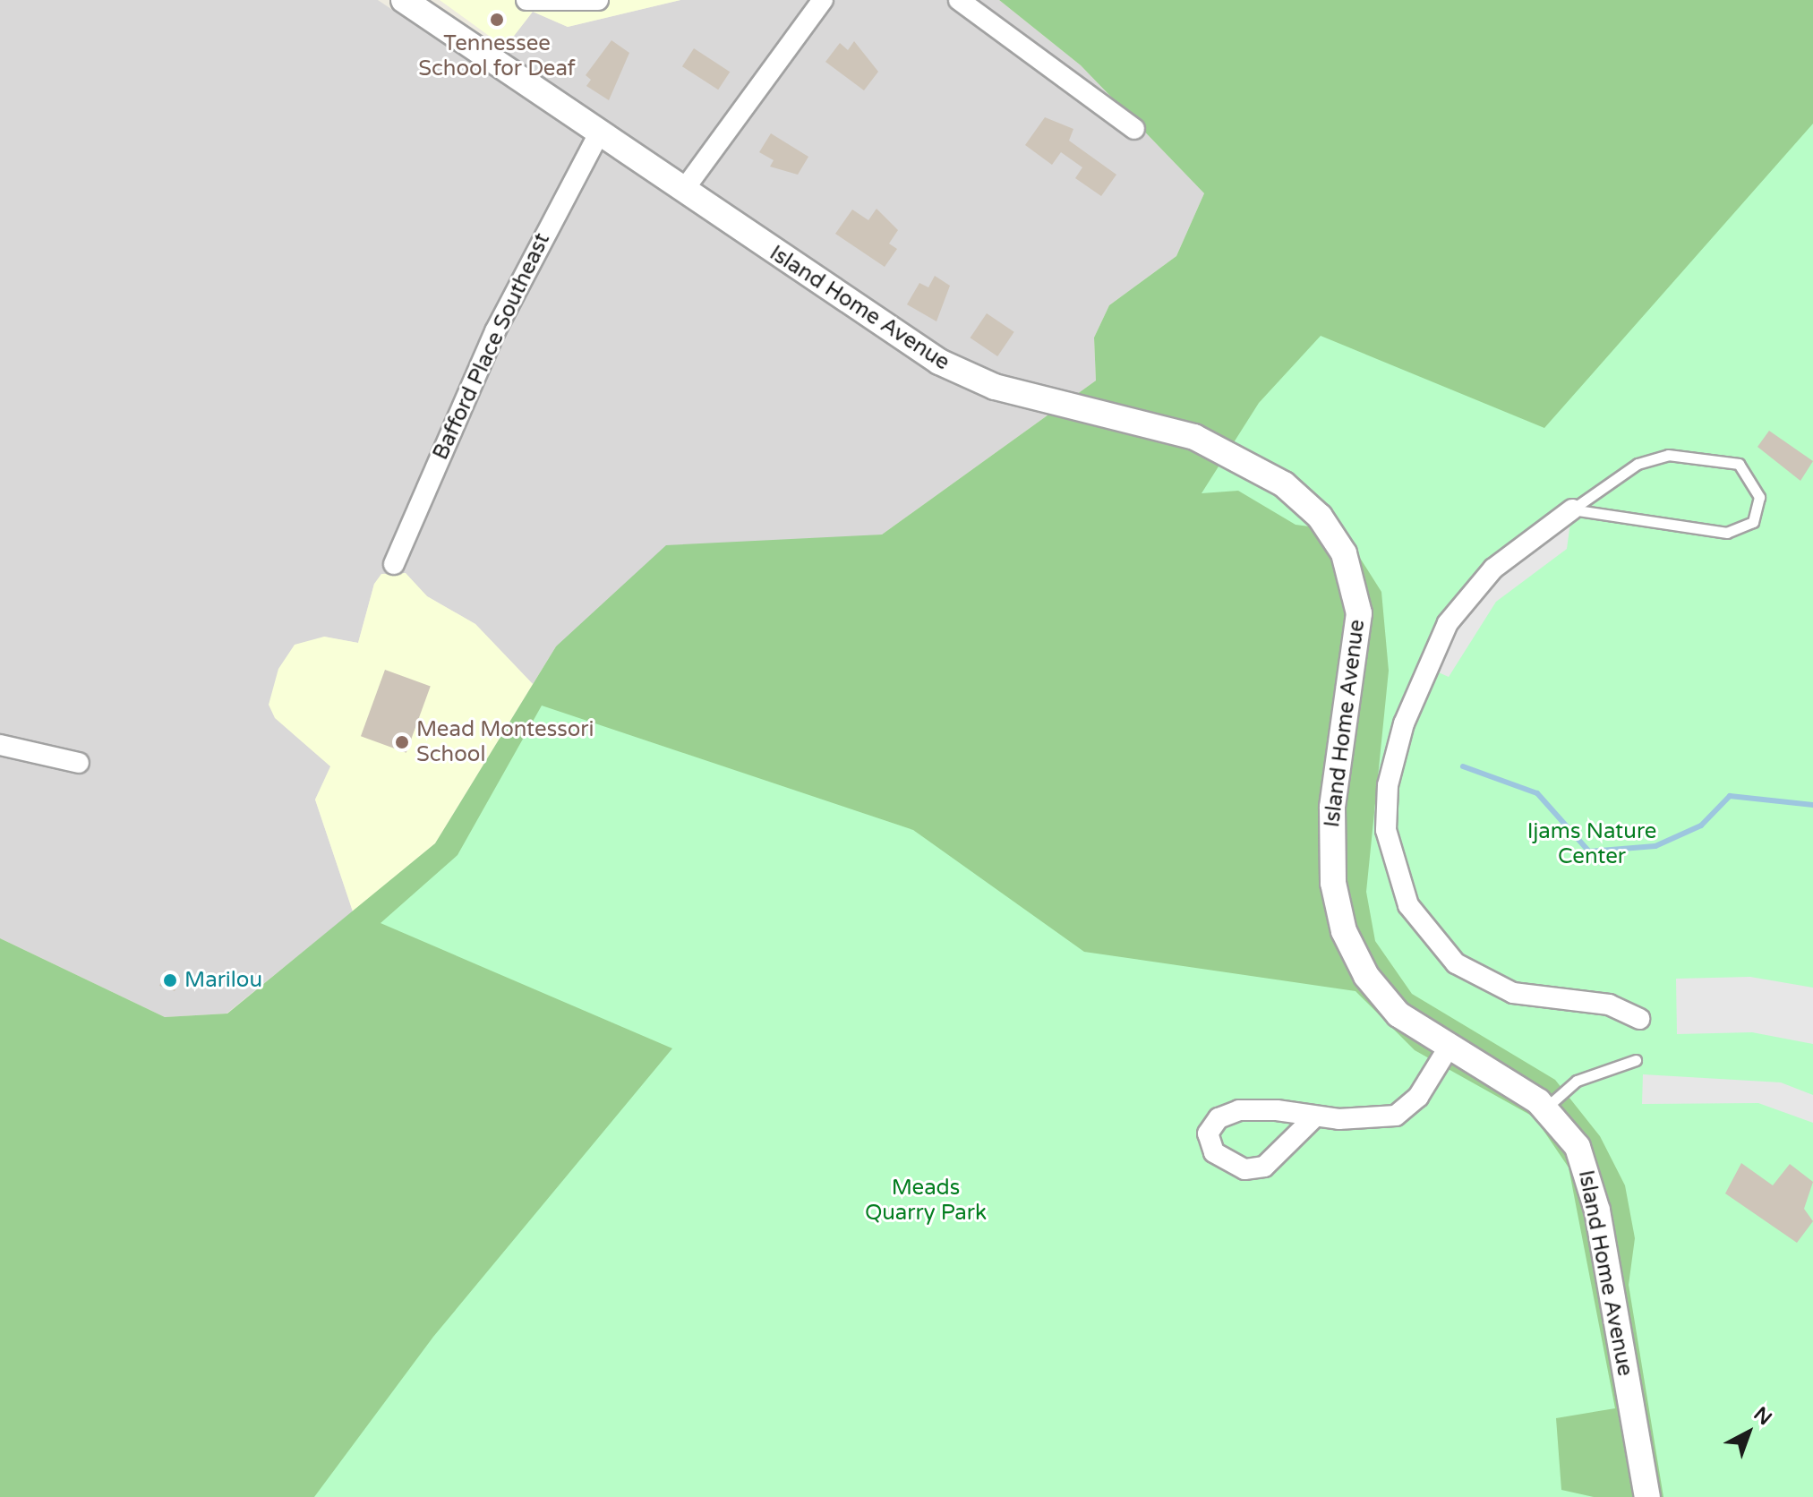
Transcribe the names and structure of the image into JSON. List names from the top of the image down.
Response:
{
  "streets": {
    "street": ["Island Home Avenue", "Bafford Place Southeast"]
  },
  "crossings": [
    ["Island Home Avenue", "Bafford Place Southeast"]
  ],
  "parks": ["Ijams Nature Center", "Meads Quarry Park"],
  "places": ["Tennessee School for Deaf", "Mead Montessori School", "Marilou"],
  "north": "top right"
}
